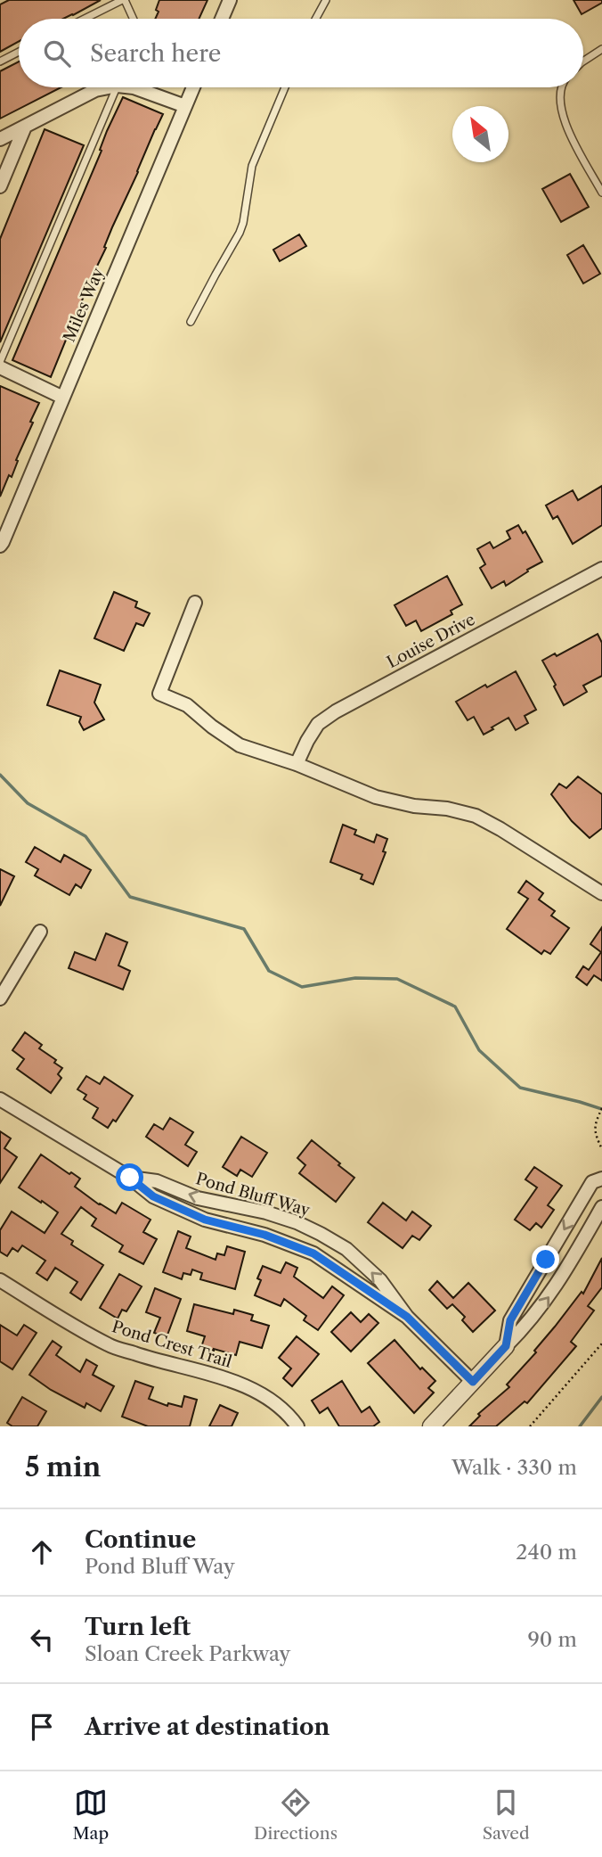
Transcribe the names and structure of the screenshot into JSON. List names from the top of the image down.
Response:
{
  "streets": {
    "street": [
      "Miles Way",
      "Louise Drive",
      "Pond Bluff Way",
      "Pond Crest Trail"
    ]
  },
  "north": "top left",
  "page": {
    "search": "Search here",
    "heading": ["5 min", "Walk · 330 m"],
    "list": [
      ["Continue", "Pond Bluff Way", "240 m"],
      ["Turn left", "Sloan Creek Parkway", "90 m"],
      "Arrive at destination"
    ],
    "nav": ["Map", "Directions", "Saved"]
  }
}
